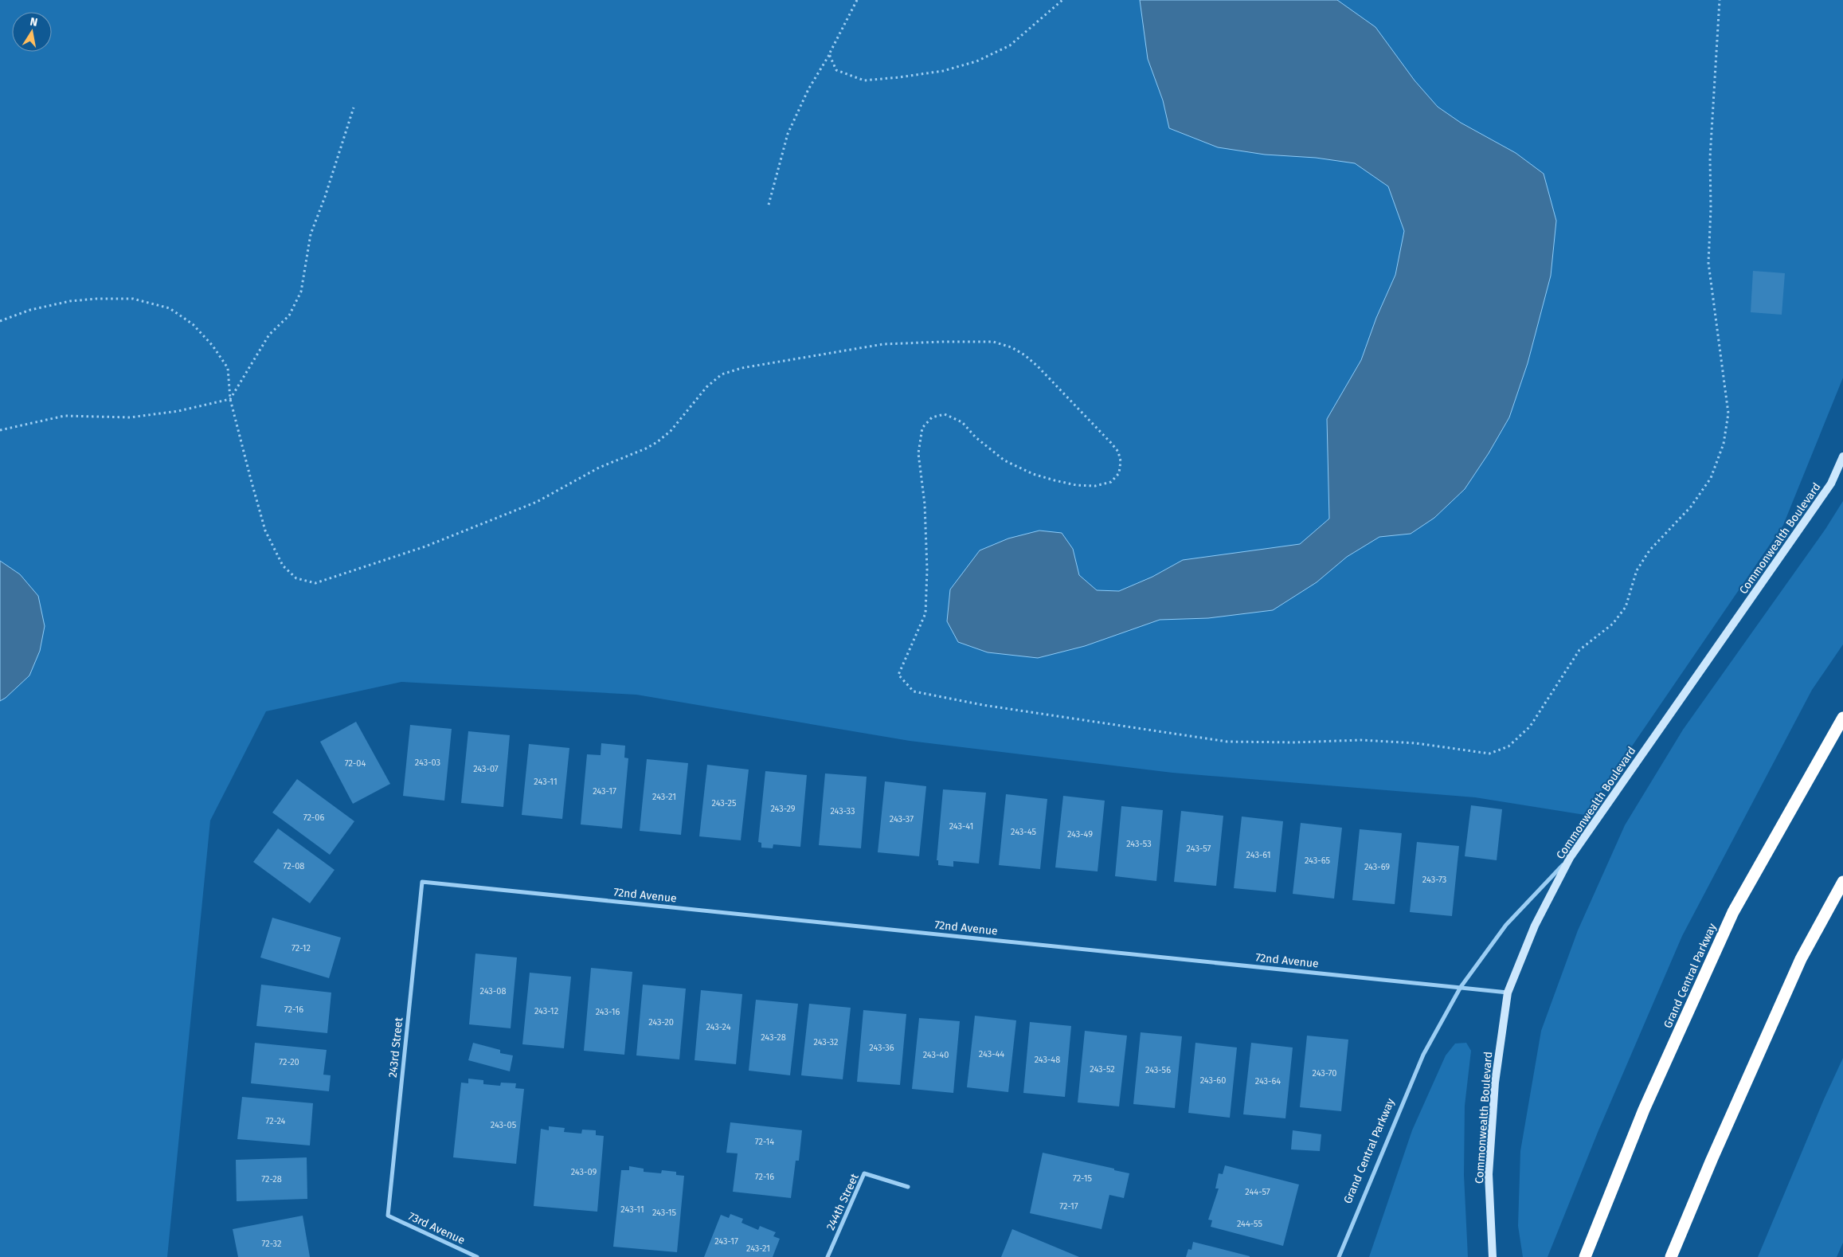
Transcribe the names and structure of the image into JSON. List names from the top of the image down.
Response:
{
  "streets": {
    "highway": ["Grand Central Parkway"],
    "street": [
      "Commonwealth Boulevard",
      "72nd Avenue",
      "243rd Street",
      "244th Street",
      "73rd Avenue"
    ]
  },
  "crossings": [
    ["Commonwealth Boulevard", "72nd Avenue"],
    ["Commonwealth Boulevard", "Grand Central Parkway"],
    ["72nd Avenue", "Grand Central Parkway"],
    ["72nd Avenue", "243rd Street"],
    ["243rd Street", "73rd Avenue"]
  ],
  "house_numbers": [
    "243-03",
    "72-04",
    "243-07",
    "243-11",
    "243-17",
    "243-21",
    "243-25",
    "243-29",
    "243-33",
    "72-06",
    "243-37",
    "243-41",
    "243-45",
    "243-49",
    "243-53",
    "243-57",
    "243-61",
    "243-65",
    "72-08",
    "243-69",
    "243-73",
    "72-12",
    "243-08",
    "72-16",
    "243-12",
    "243-16",
    "243-20",
    "243-24",
    "243-28",
    "243-32",
    "243-36",
    "243-44",
    "243-40",
    "243-48",
    "72-20",
    "243-52",
    "243-56",
    "243-70",
    "243-60",
    "243-64",
    "72-24",
    "243-05",
    "72-14",
    "243-09",
    "72-16",
    "72-15",
    "72-28",
    "244-57",
    "72-17",
    "243-11",
    "243-15",
    "244-55",
    "243-17",
    "72-32",
    "243-21"
  ],
  "north": "top"
}
